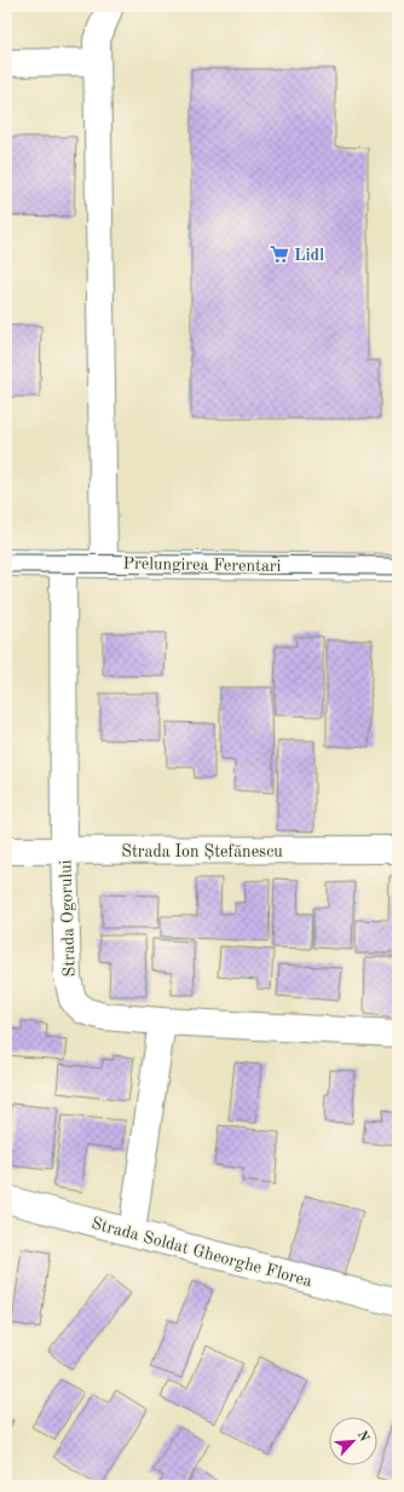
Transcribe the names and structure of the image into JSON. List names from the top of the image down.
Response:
{
  "streets": {
    "street": [
      "Prelungirea Ferentari",
      "Strada Ion Ștefănescu",
      "Strada Ogorului",
      "Strada Soldat Gheorghe Florea"
    ]
  },
  "crossings": [
    ["Prelungirea Ferentari", "Strada Ogorului"],
    ["Strada Ion Ștefănescu", "Strada Ogorului"]
  ],
  "places": {
    "supermarket": ["Lidl"]
  },
  "north": "top right"
}
